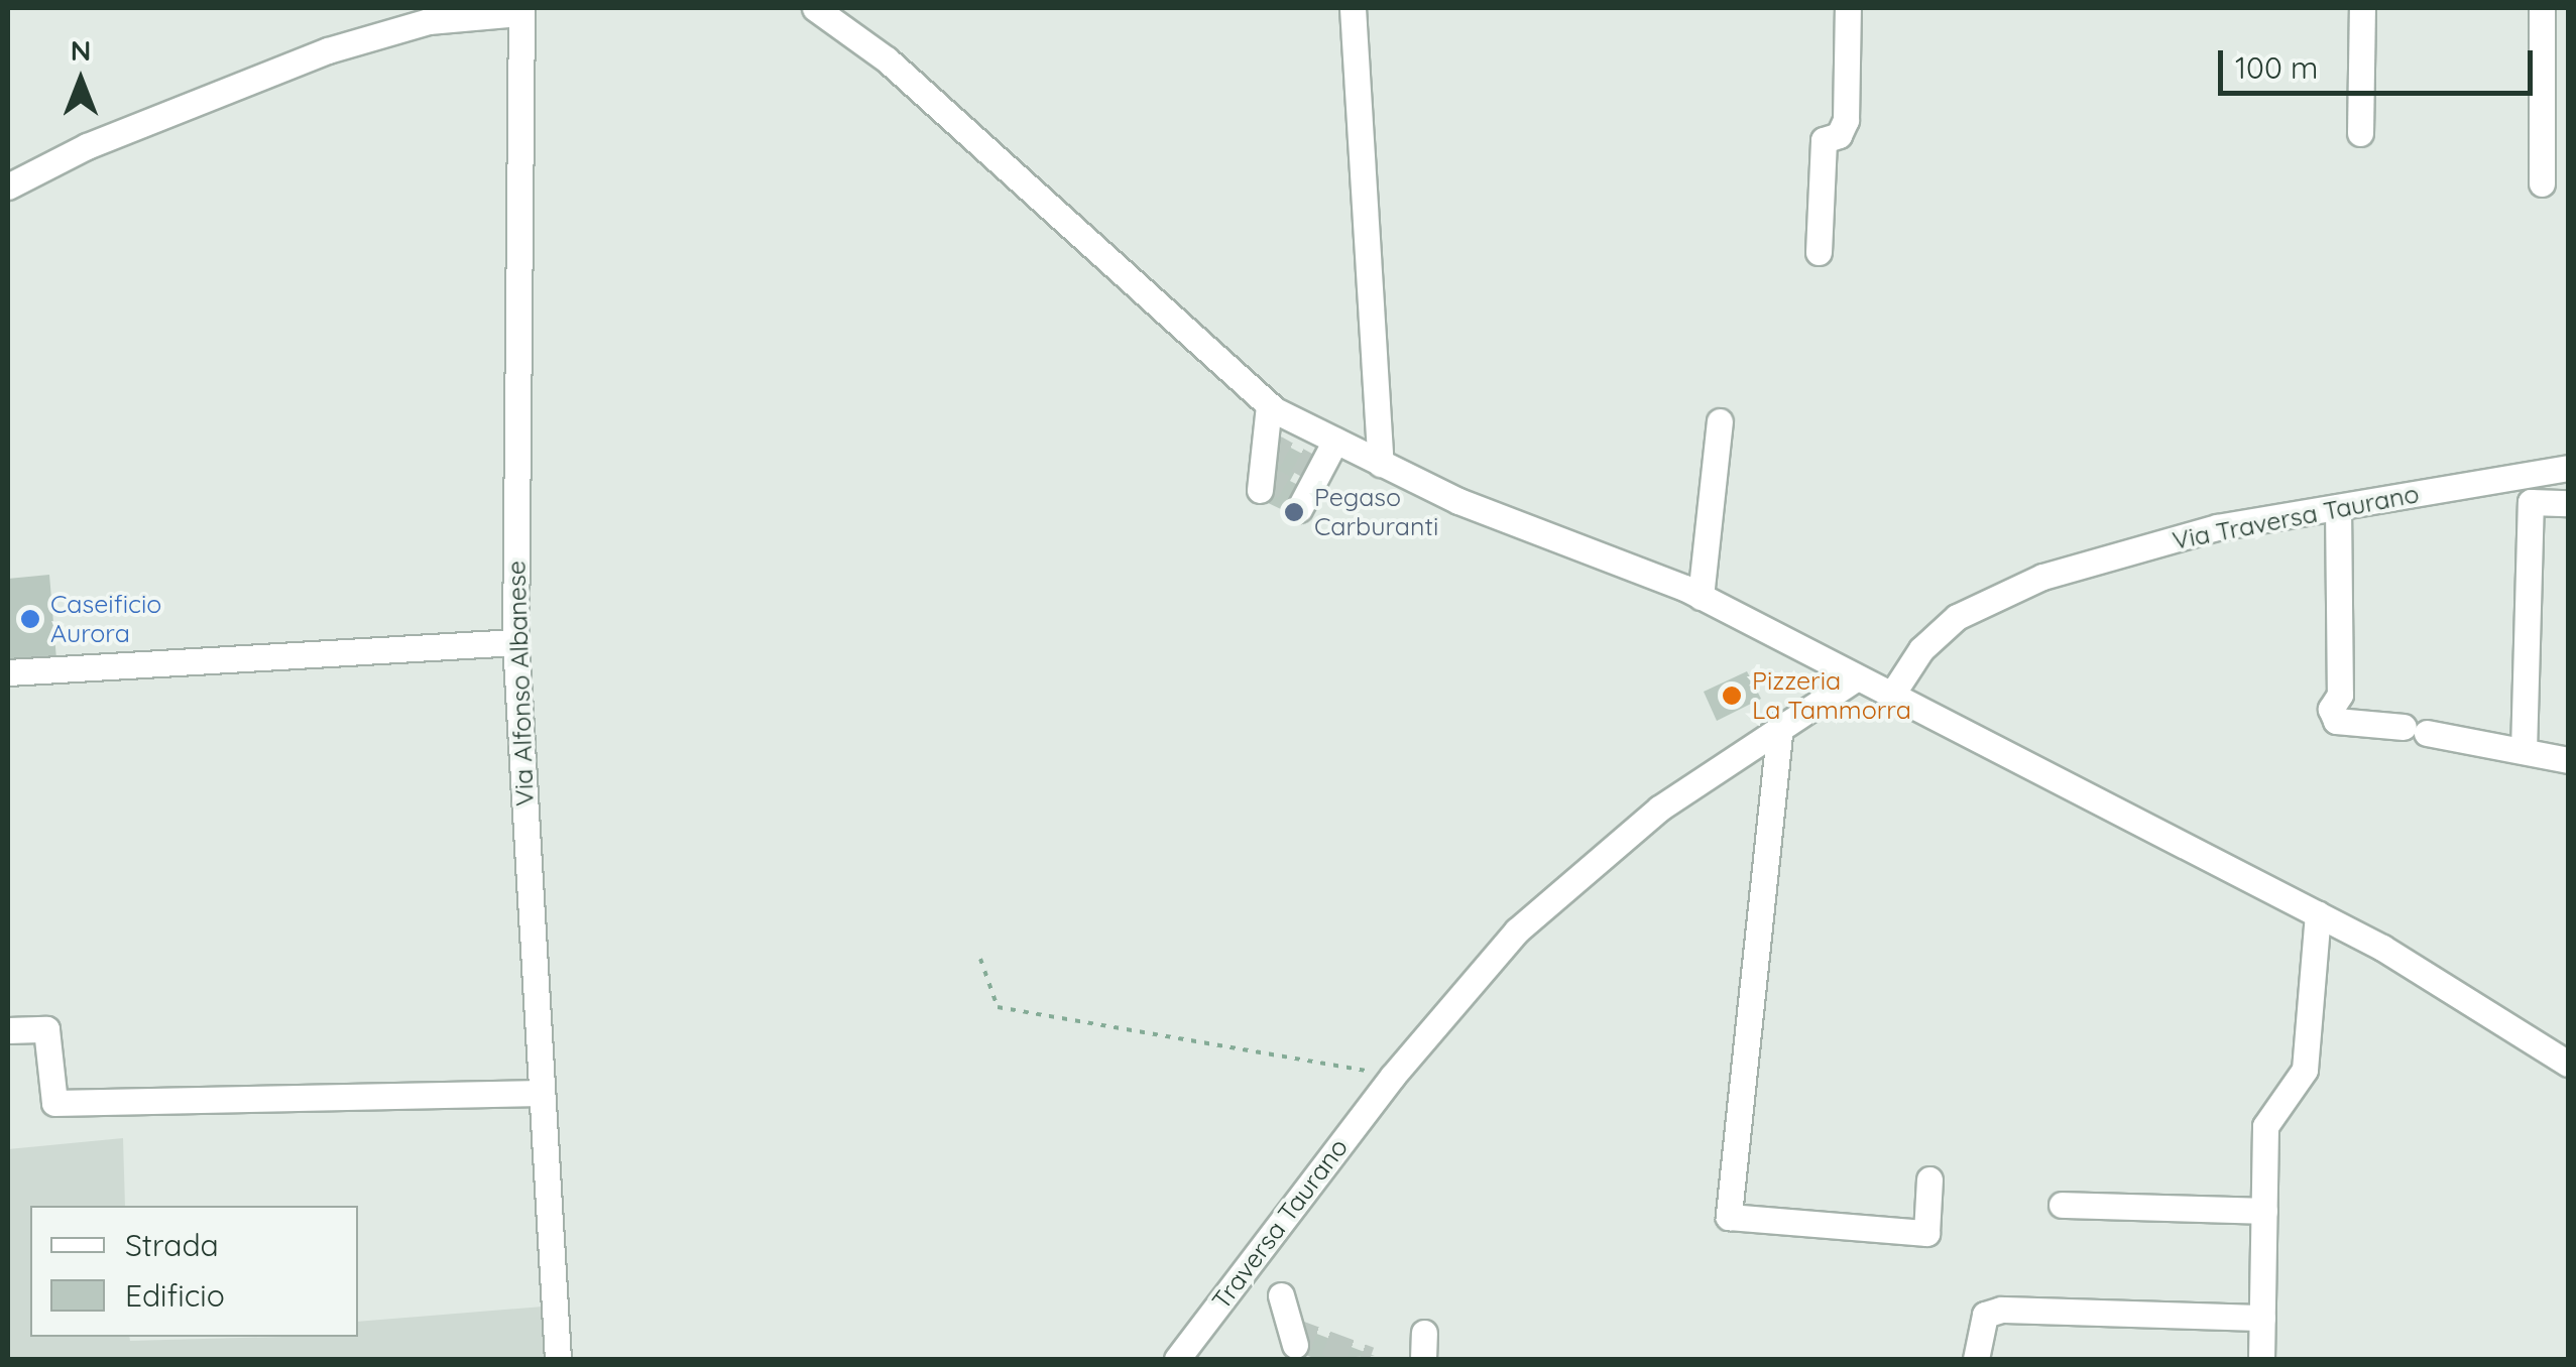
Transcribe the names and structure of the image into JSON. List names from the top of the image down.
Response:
{
  "streets": {
    "street": ["Via Traversa Taurano", "Via Alfonso Albanese", "Traversa Taurano"]
  },
  "places": ["Pegaso Carburanti", "Caseificio Aurora", "Pizzeria La Tammorra"],
  "legend": ["Strada", "Edificio"],
  "scale_bar": "100 m",
  "north": "top"
}
